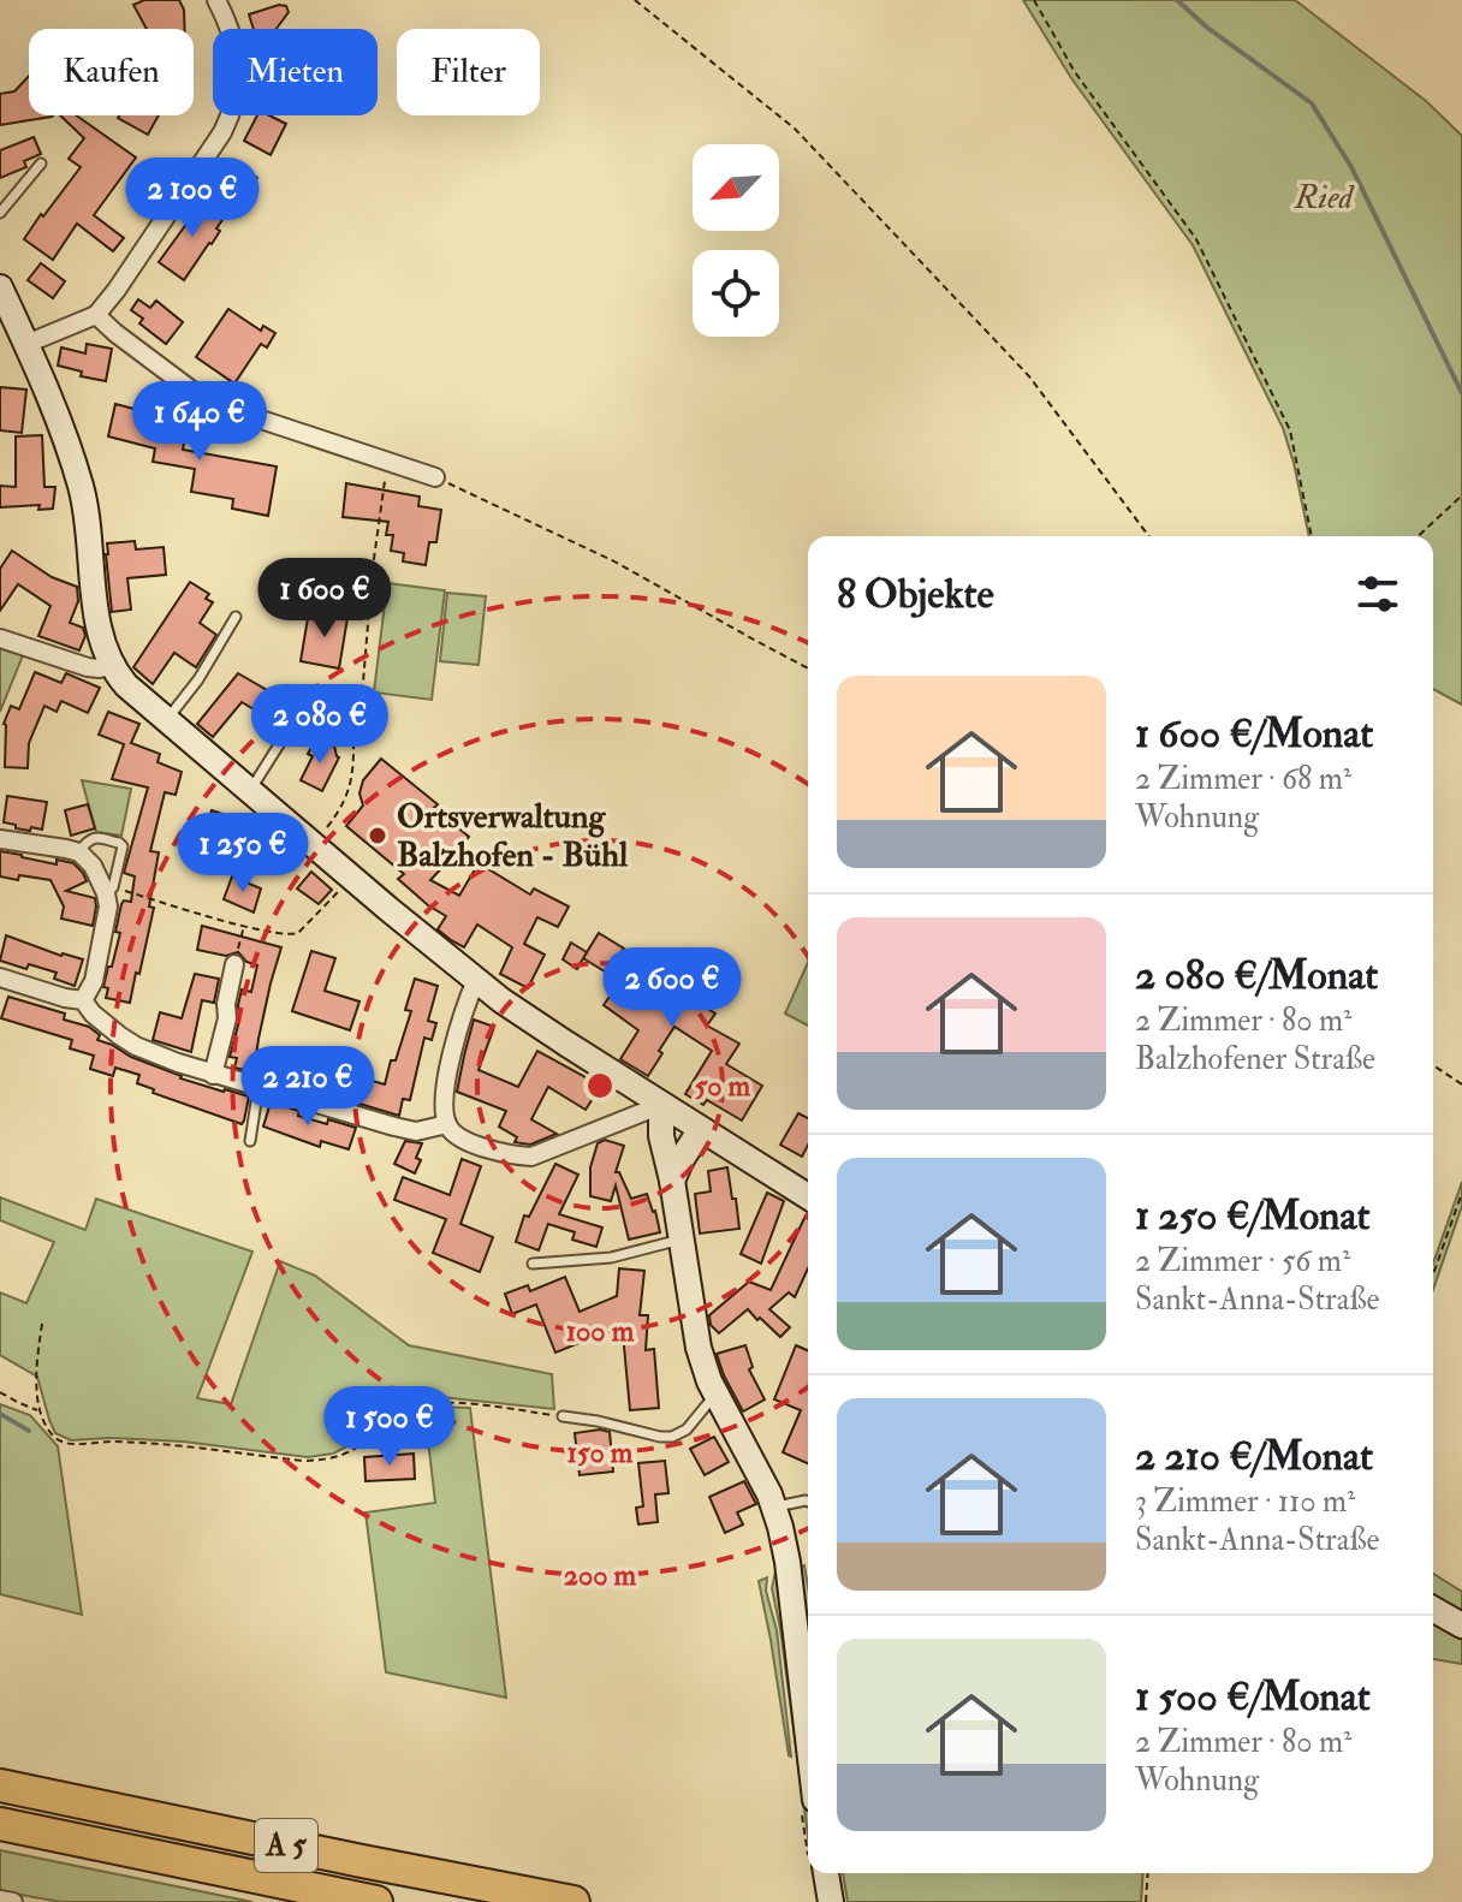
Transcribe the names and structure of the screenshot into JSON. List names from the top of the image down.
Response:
{
  "streets": {
    "highway": ["A 5"]
  },
  "parks": ["Ried"],
  "places": ["Ortsverwaltung Balzhofen - Bühl"],
  "north": "bottom left",
  "page": {
    "chip": ["Kaufen", "Mieten", "Filter"],
    "price": [
      "2 100 €",
      "1 640 €",
      "1 600 €",
      "2 080 €",
      "1 250 €",
      "2 600 €",
      "2 210 €",
      "1 500 €"
    ],
    "heading": "8 Objekte",
    "list": [
      {
        "name": "1 600 €/Monat",
        "note": "2 Zimmer · 68 m² · Wohnung"
      },
      {
        "name": "2 080 €/Monat",
        "note": "2 Zimmer · 80 m² · Balzhofener Straße"
      },
      {
        "name": "1 250 €/Monat",
        "note": "2 Zimmer · 56 m² · Sankt-Anna-Straße"
      },
      {
        "name": "2 210 €/Monat",
        "note": "3 Zimmer · 110 m² · Sankt-Anna-Straße"
      },
      {
        "name": "1 500 €/Monat",
        "note": "2 Zimmer · 80 m² · Wohnung"
      }
    ]
  },
  "rings": [
    "50 m",
    "100 m",
    "150 m",
    "200 m"
  ]
}
